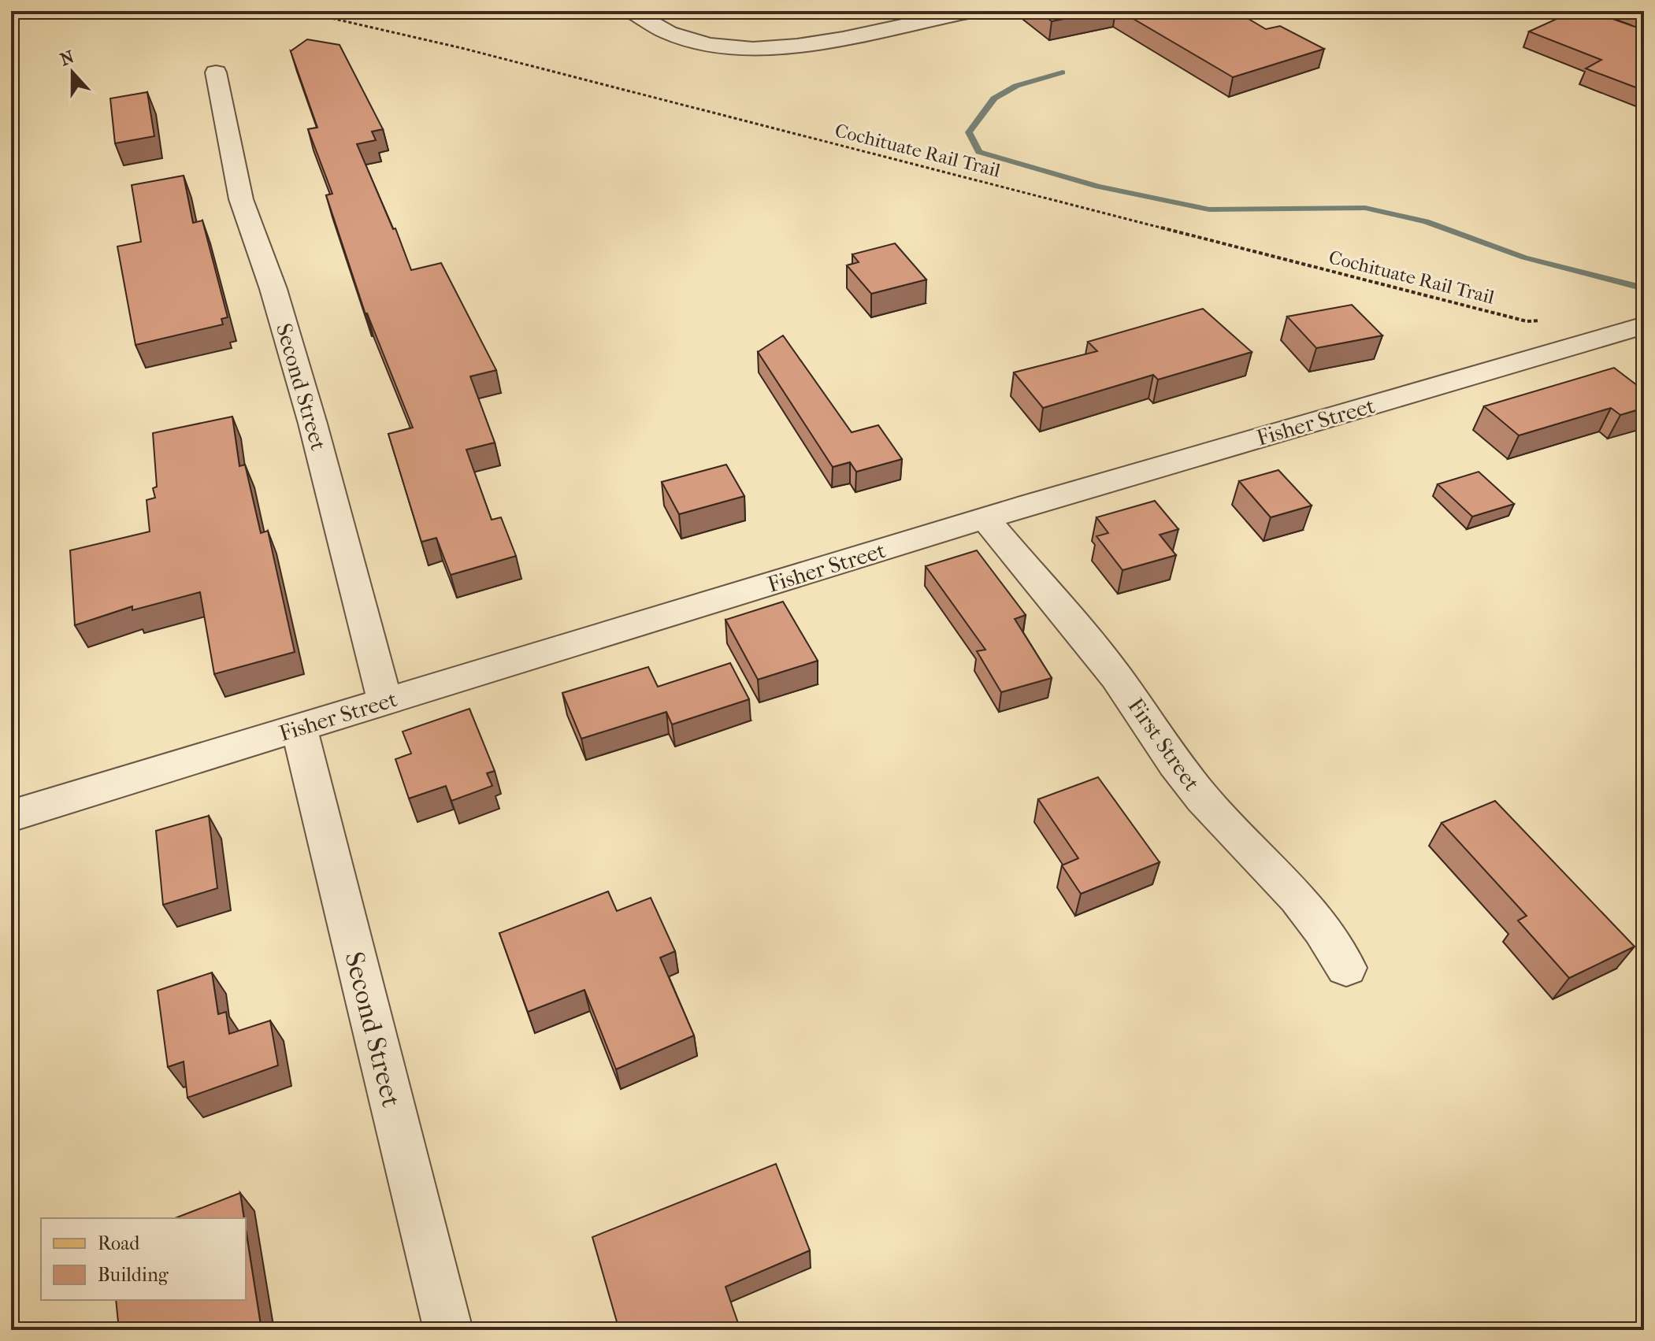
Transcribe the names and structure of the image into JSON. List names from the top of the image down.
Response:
{
  "streets": {
    "street": ["Second Street", "Fisher Street", "First Street"],
    "path": ["Cochituate Rail Trail"]
  },
  "crossings": [
    ["Second Street", "Fisher Street"],
    ["Fisher Street", "First Street"]
  ],
  "legend": ["Road", "Building"],
  "north": "top"
}
